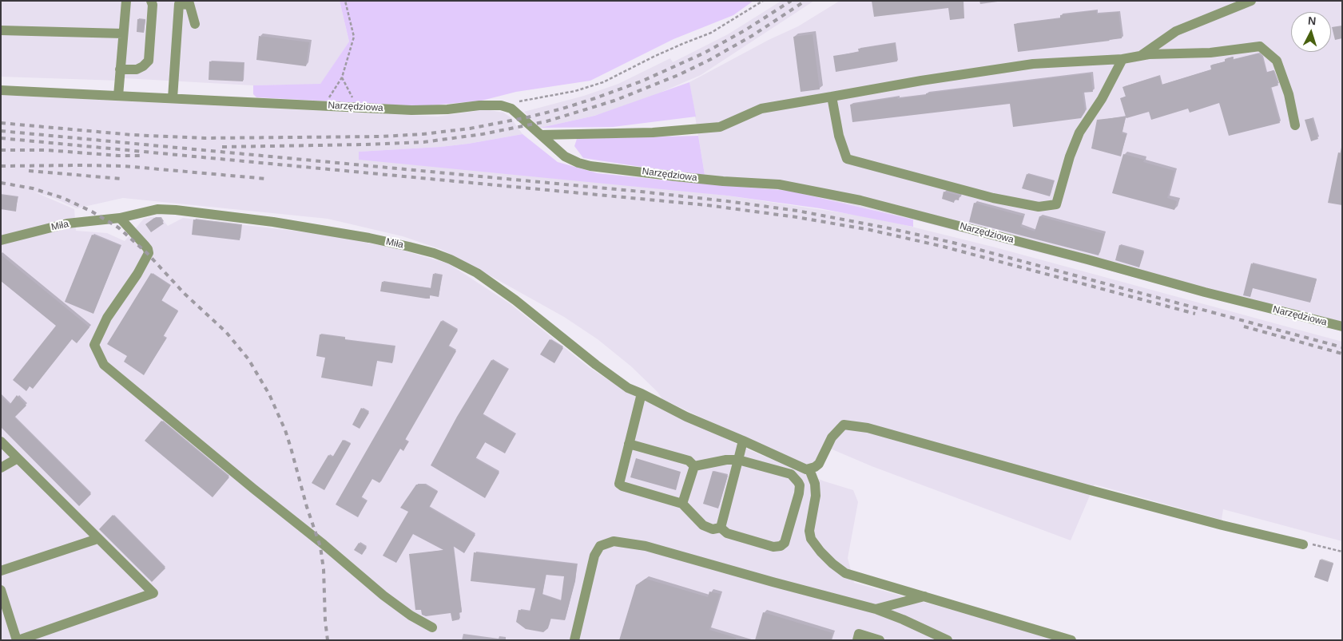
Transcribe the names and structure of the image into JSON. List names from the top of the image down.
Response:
{
  "streets": {
    "lane": ["Narzędziowa", "Miła"]
  },
  "north": "top"
}
